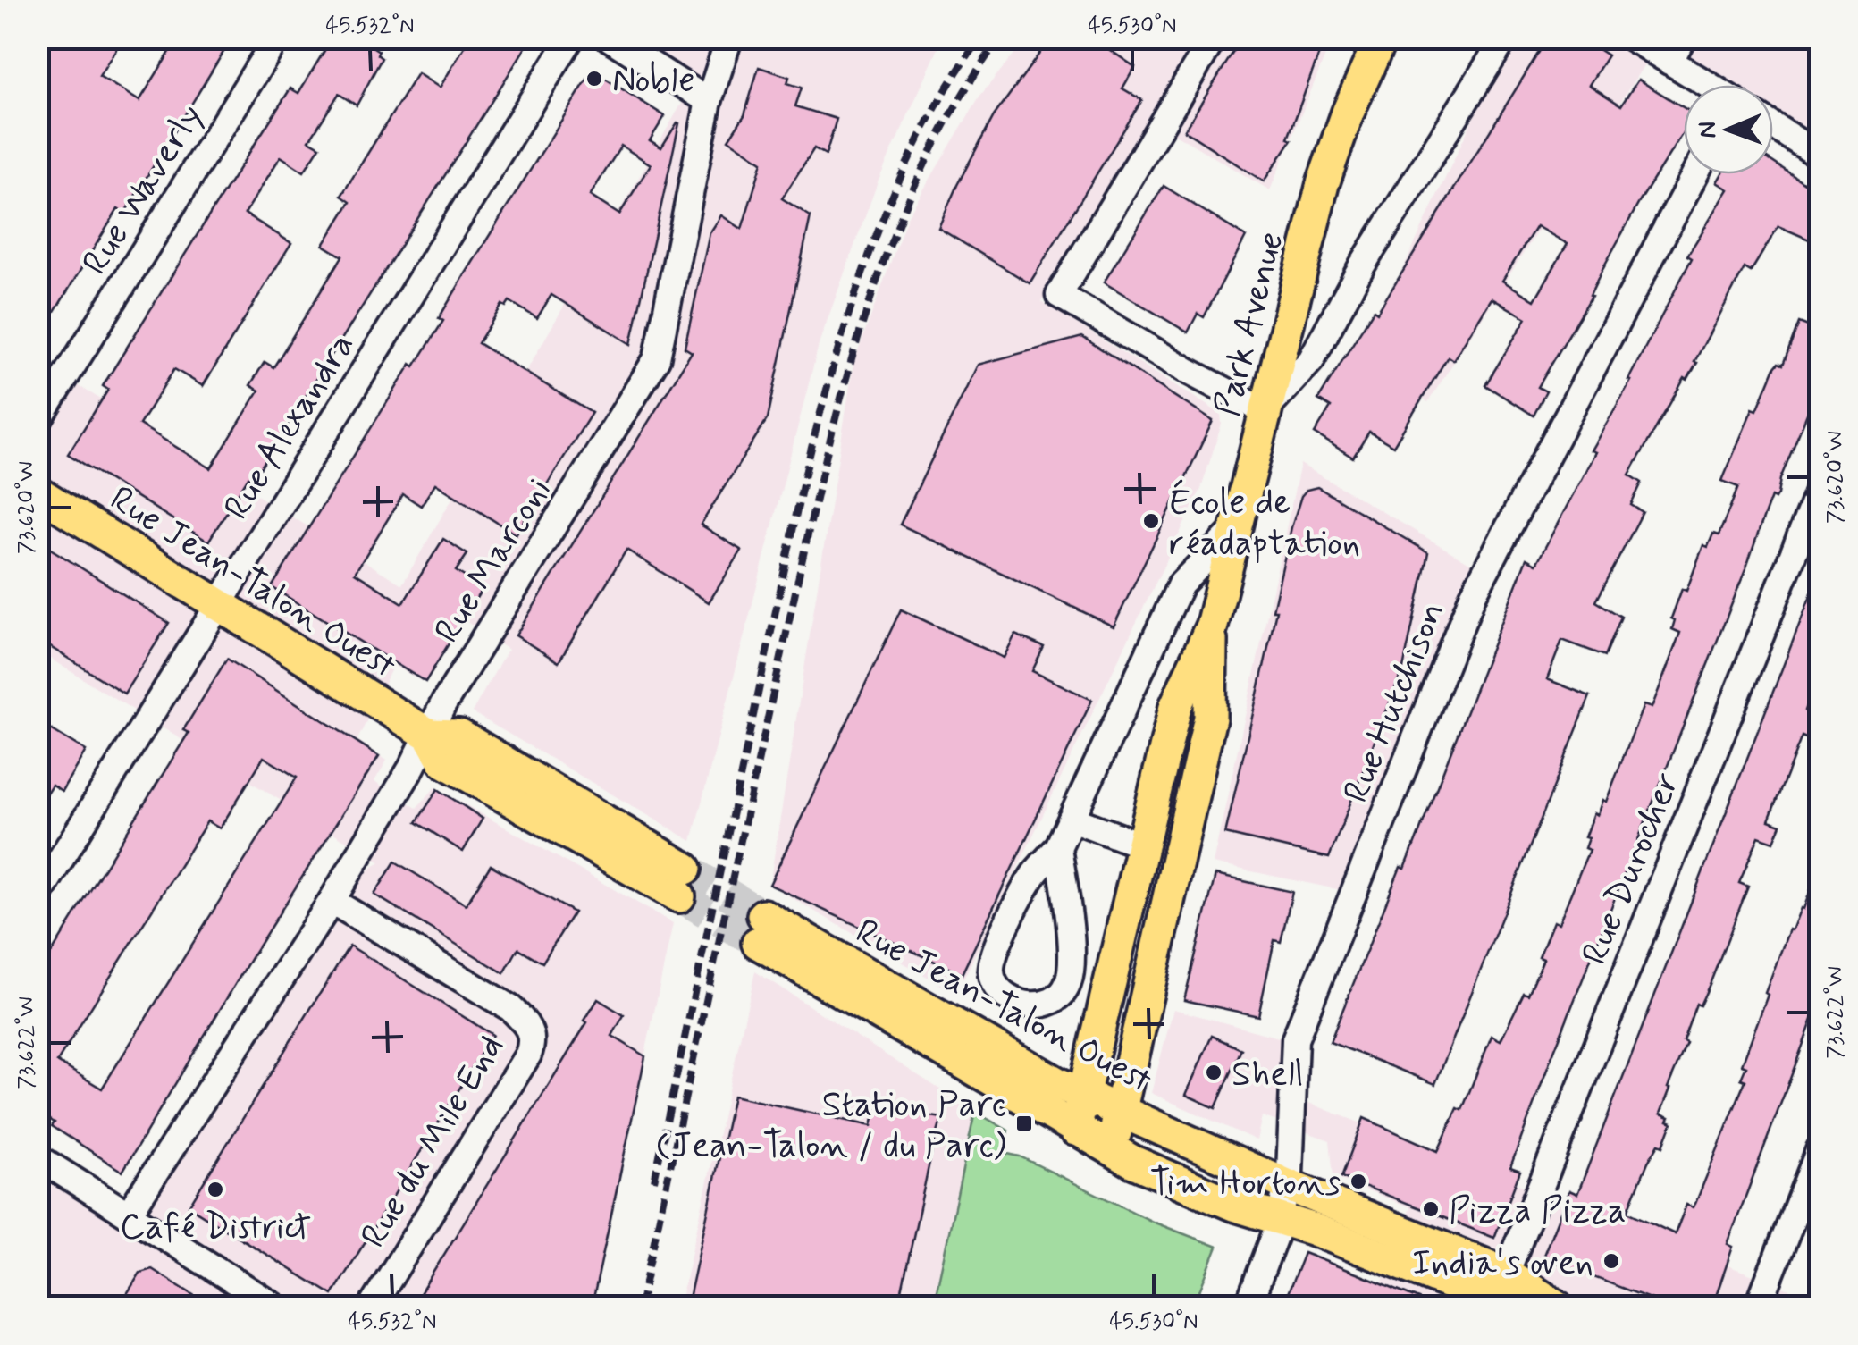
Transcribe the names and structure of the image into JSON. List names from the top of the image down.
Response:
{
  "streets": {
    "main road": ["Park Avenue", "Rue Jean-Talon Ouest"],
    "street": [
      "Rue Waverly",
      "Rue Alexandra",
      "Rue Marconi",
      "Rue Hutchison",
      "Rue Durocher",
      "Rue du Mile End"
    ]
  },
  "crossings": [
    ["Park Avenue", "Rue Jean-Talon Ouest"],
    ["Rue Alexandra", "Rue Jean-Talon Ouest"],
    ["Rue Marconi", "Rue Jean-Talon Ouest"],
    ["Rue Marconi", "Rue du Mile End"],
    ["Rue Jean-Talon Ouest", "Rue Hutchison"],
    ["Rue Jean-Talon Ouest", "Rue Durocher"]
  ],
  "places": {
    "other": [
      "Noble",
      "École de réadaptation",
      "Shell",
      "Tim Hortons",
      "Café District",
      "Pizza Pizza",
      "India's oven"
    ],
    "transit": ["Station Parc (Jean-Talon / du Parc)"]
  },
  "north": "left",
  "coordinates": [
    "45.532°N",
    "45.530°N",
    "73.620°W",
    "73.622°W"
  ]
}
